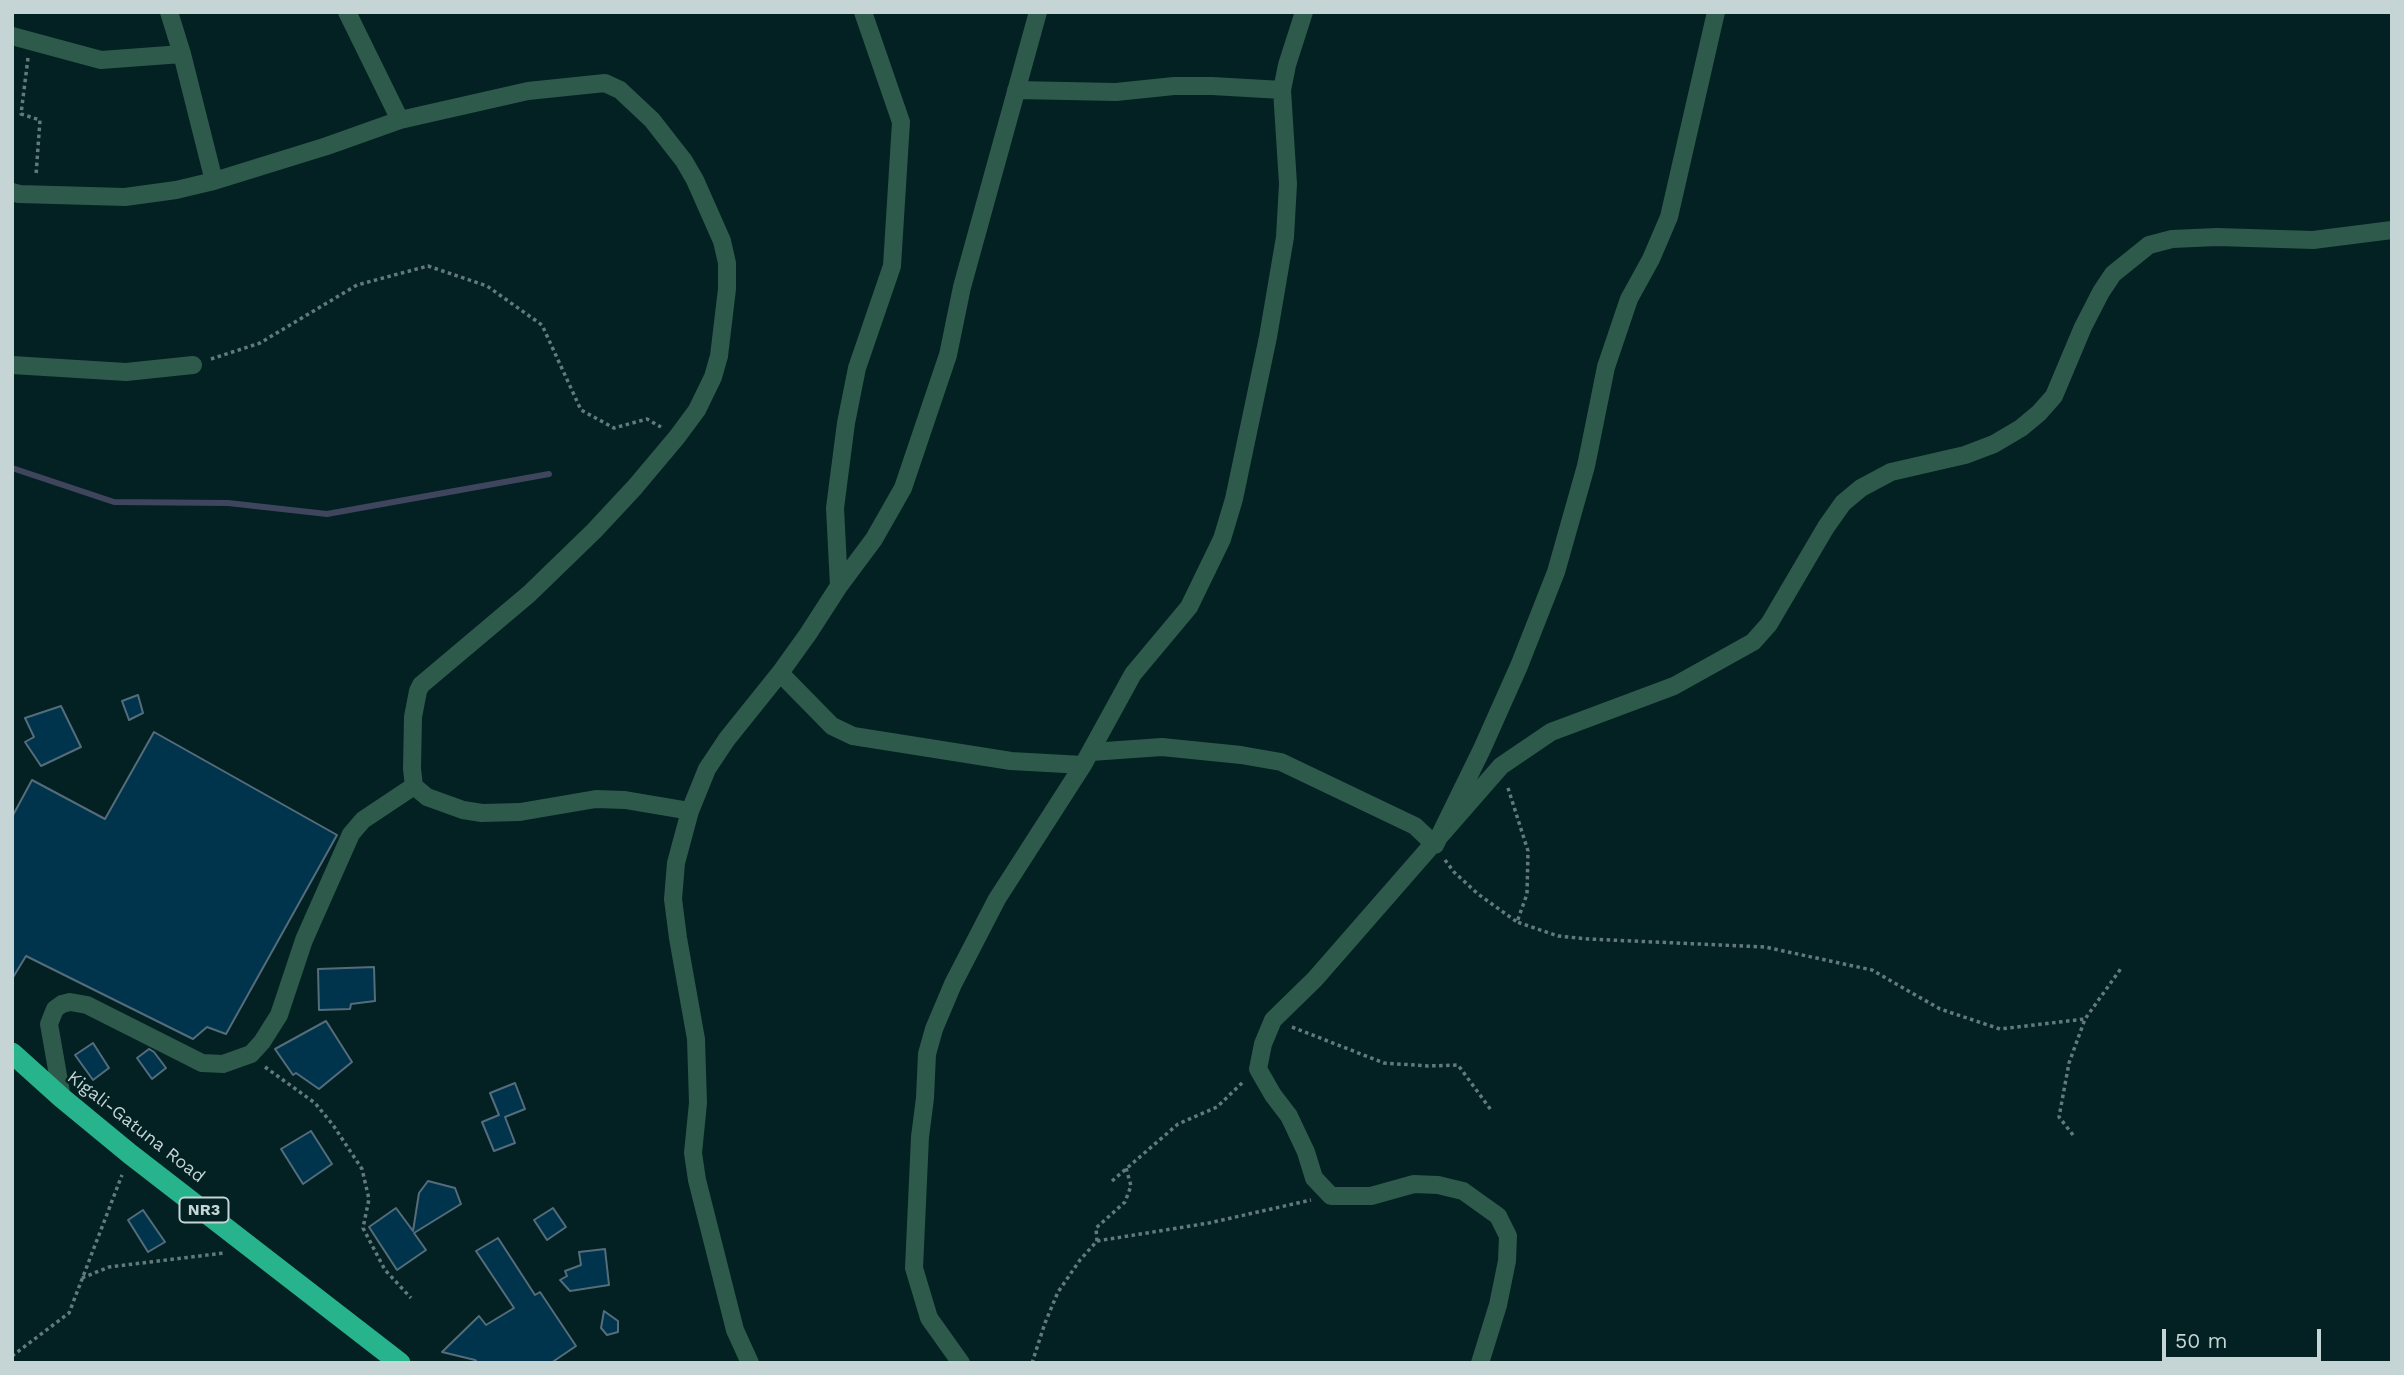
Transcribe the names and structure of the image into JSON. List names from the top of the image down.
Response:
{
  "streets": {
    "highway": ["Kigali-Gatuna Road", "NR3"]
  },
  "scale_bar": "50 m"
}
